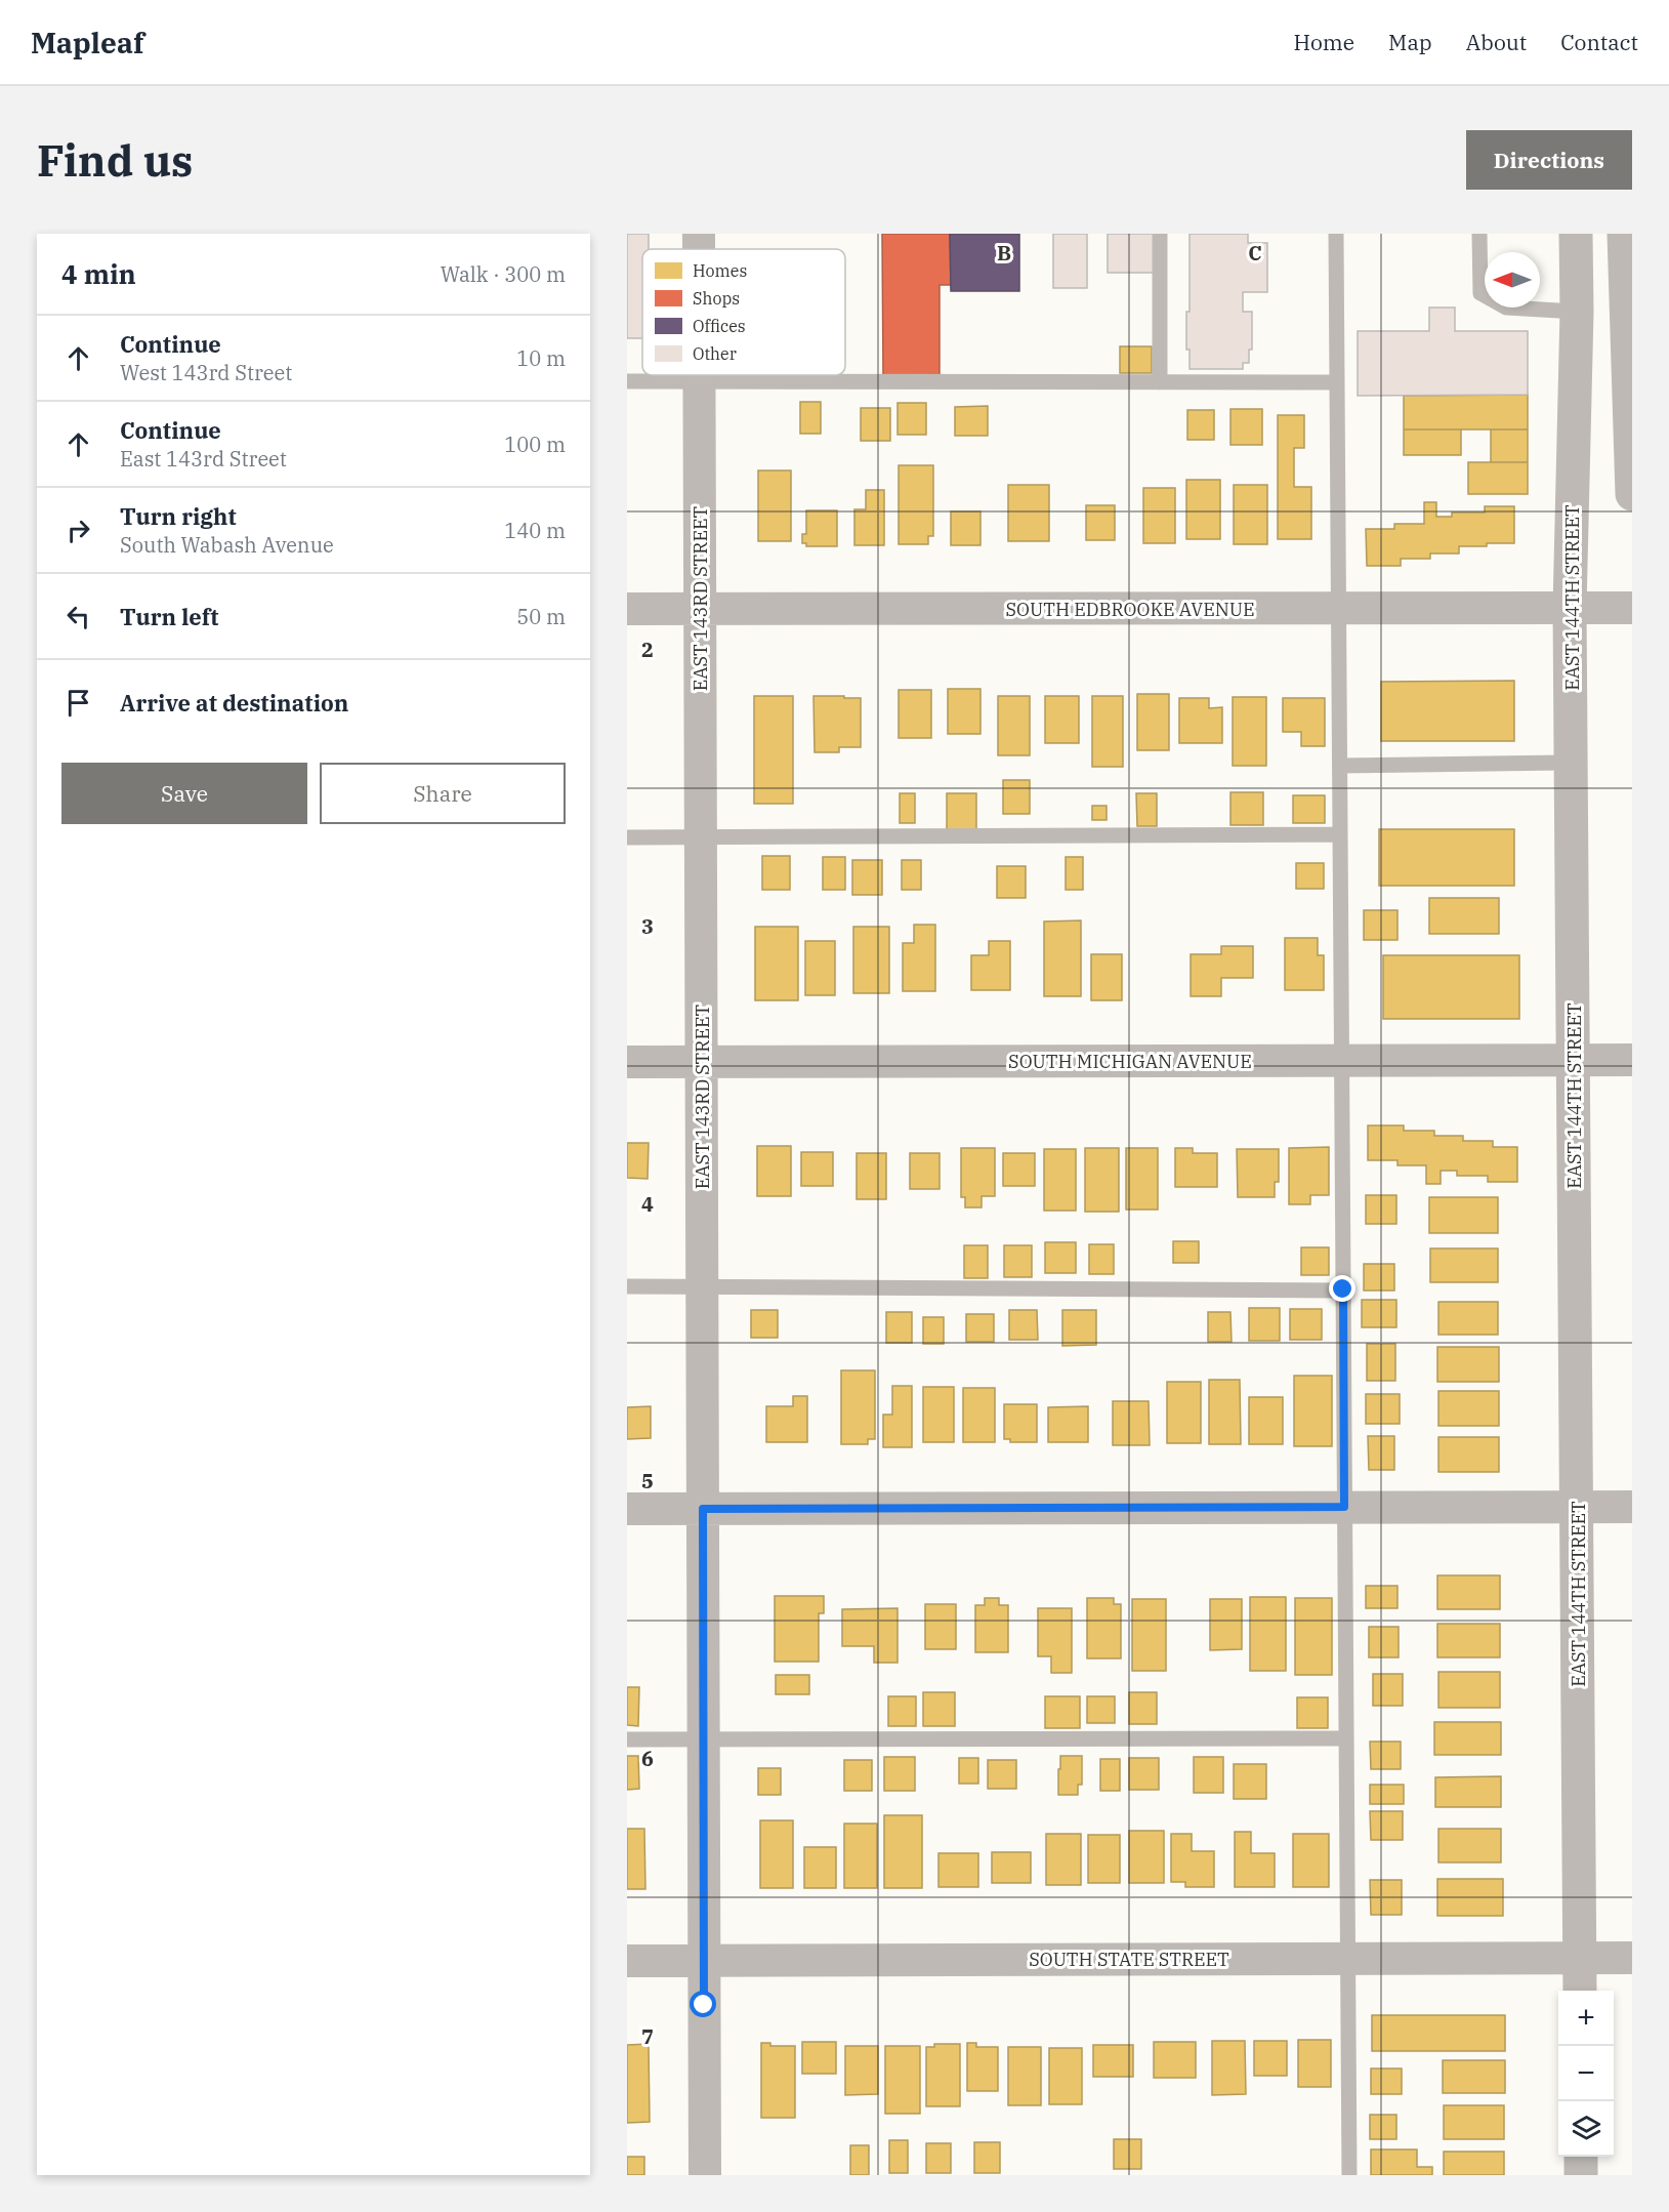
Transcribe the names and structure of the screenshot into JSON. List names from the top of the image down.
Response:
{
  "streets": {
    "street": [
      "EAST 144TH STREET",
      "EAST 143RD STREET",
      "SOUTH EDBROOKE AVENUE",
      "SOUTH MICHIGAN AVENUE",
      "SOUTH STATE STREET"
    ]
  },
  "crossings": [
    ["EAST 144TH STREET", "SOUTH EDBROOKE AVENUE"],
    ["EAST 144TH STREET", "SOUTH MICHIGAN AVENUE"],
    ["EAST 144TH STREET", "SOUTH STATE STREET"],
    ["EAST 143RD STREET", "SOUTH EDBROOKE AVENUE"],
    ["EAST 143RD STREET", "SOUTH MICHIGAN AVENUE"],
    ["EAST 143RD STREET", "SOUTH STATE STREET"]
  ],
  "legend": [
    "Homes",
    "Shops",
    "Offices",
    "Other"
  ],
  "north": "left",
  "page": {
    "header": "Mapleaf",
    "nav": [
      "Home",
      "Map",
      "About",
      "Contact"
    ],
    "buttons": [
      "Directions",
      ["Save", "Share"]
    ],
    "title": "Find us",
    "heading": ["4 min", "Walk · 300 m"],
    "list": [
      ["Continue", "West 143rd Street", "10 m"],
      ["Continue", "East 143rd Street", "100 m"],
      ["Turn right", "South Wabash Avenue", "140 m"],
      ["Turn left", "50 m"],
      "Arrive at destination"
    ],
    "map_buttons": ["+", "−"]
  },
  "grid": {
    "columns": ["B", "C"],
    "rows": [
      "2",
      "3",
      "4",
      "5",
      "6",
      "7"
    ]
  }
}
